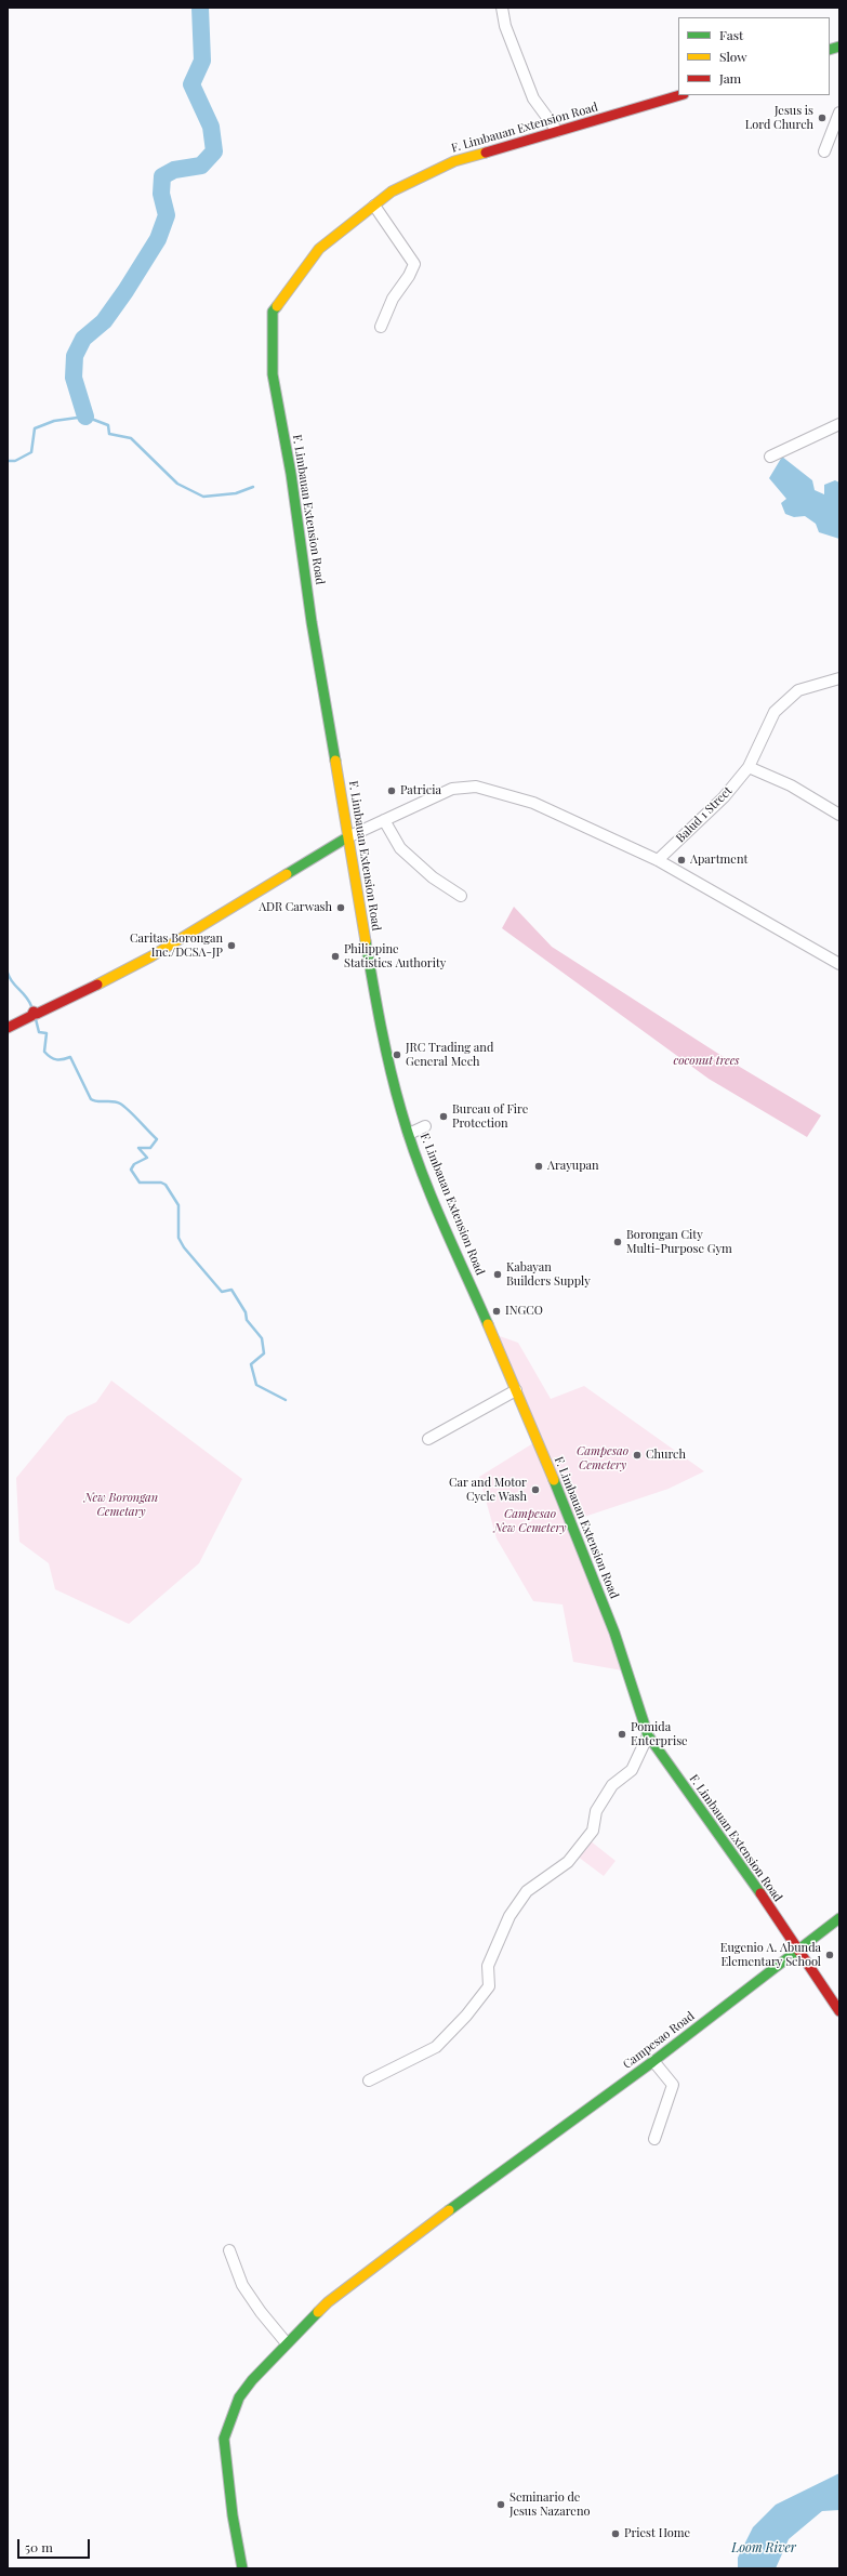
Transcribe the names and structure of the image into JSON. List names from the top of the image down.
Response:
{
  "streets": {
    "street": ["F. Limbauan Extension Road", "Balud 1 Street", "Campesao Road"]
  },
  "crossings": [
    ["F. Limbauan Extension Road", "Campesao Road"]
  ],
  "water": ["Loom River"],
  "parks": [
    "coconut trees",
    "Campesao Cemetery",
    "New Borongan Cemetary",
    "Campesao New Cemetery"
  ],
  "places": [
    "Jesus is Lord Church",
    "Patricia",
    "Apartment",
    "ADR Carwash",
    "Caritas Borongan Inc./DCSA-JP",
    "Philippine Statistics Authority",
    "JRC Trading and General Mech",
    "Bureau of Fire Protection",
    "Arayupan",
    "Borongan City Multi-Purpose Gym",
    "Kabayan Builders Supply",
    "INGCO",
    "Church",
    "Car and Motor Cycle Wash",
    "Pomida Enterprise",
    "Eugenio A. Abunda Elementary School",
    "Seminario de Jesus Nazareno",
    "Priest Home"
  ],
  "legend": ["Fast", "Slow", "Jam"],
  "scale_bar": "50 m"
}
